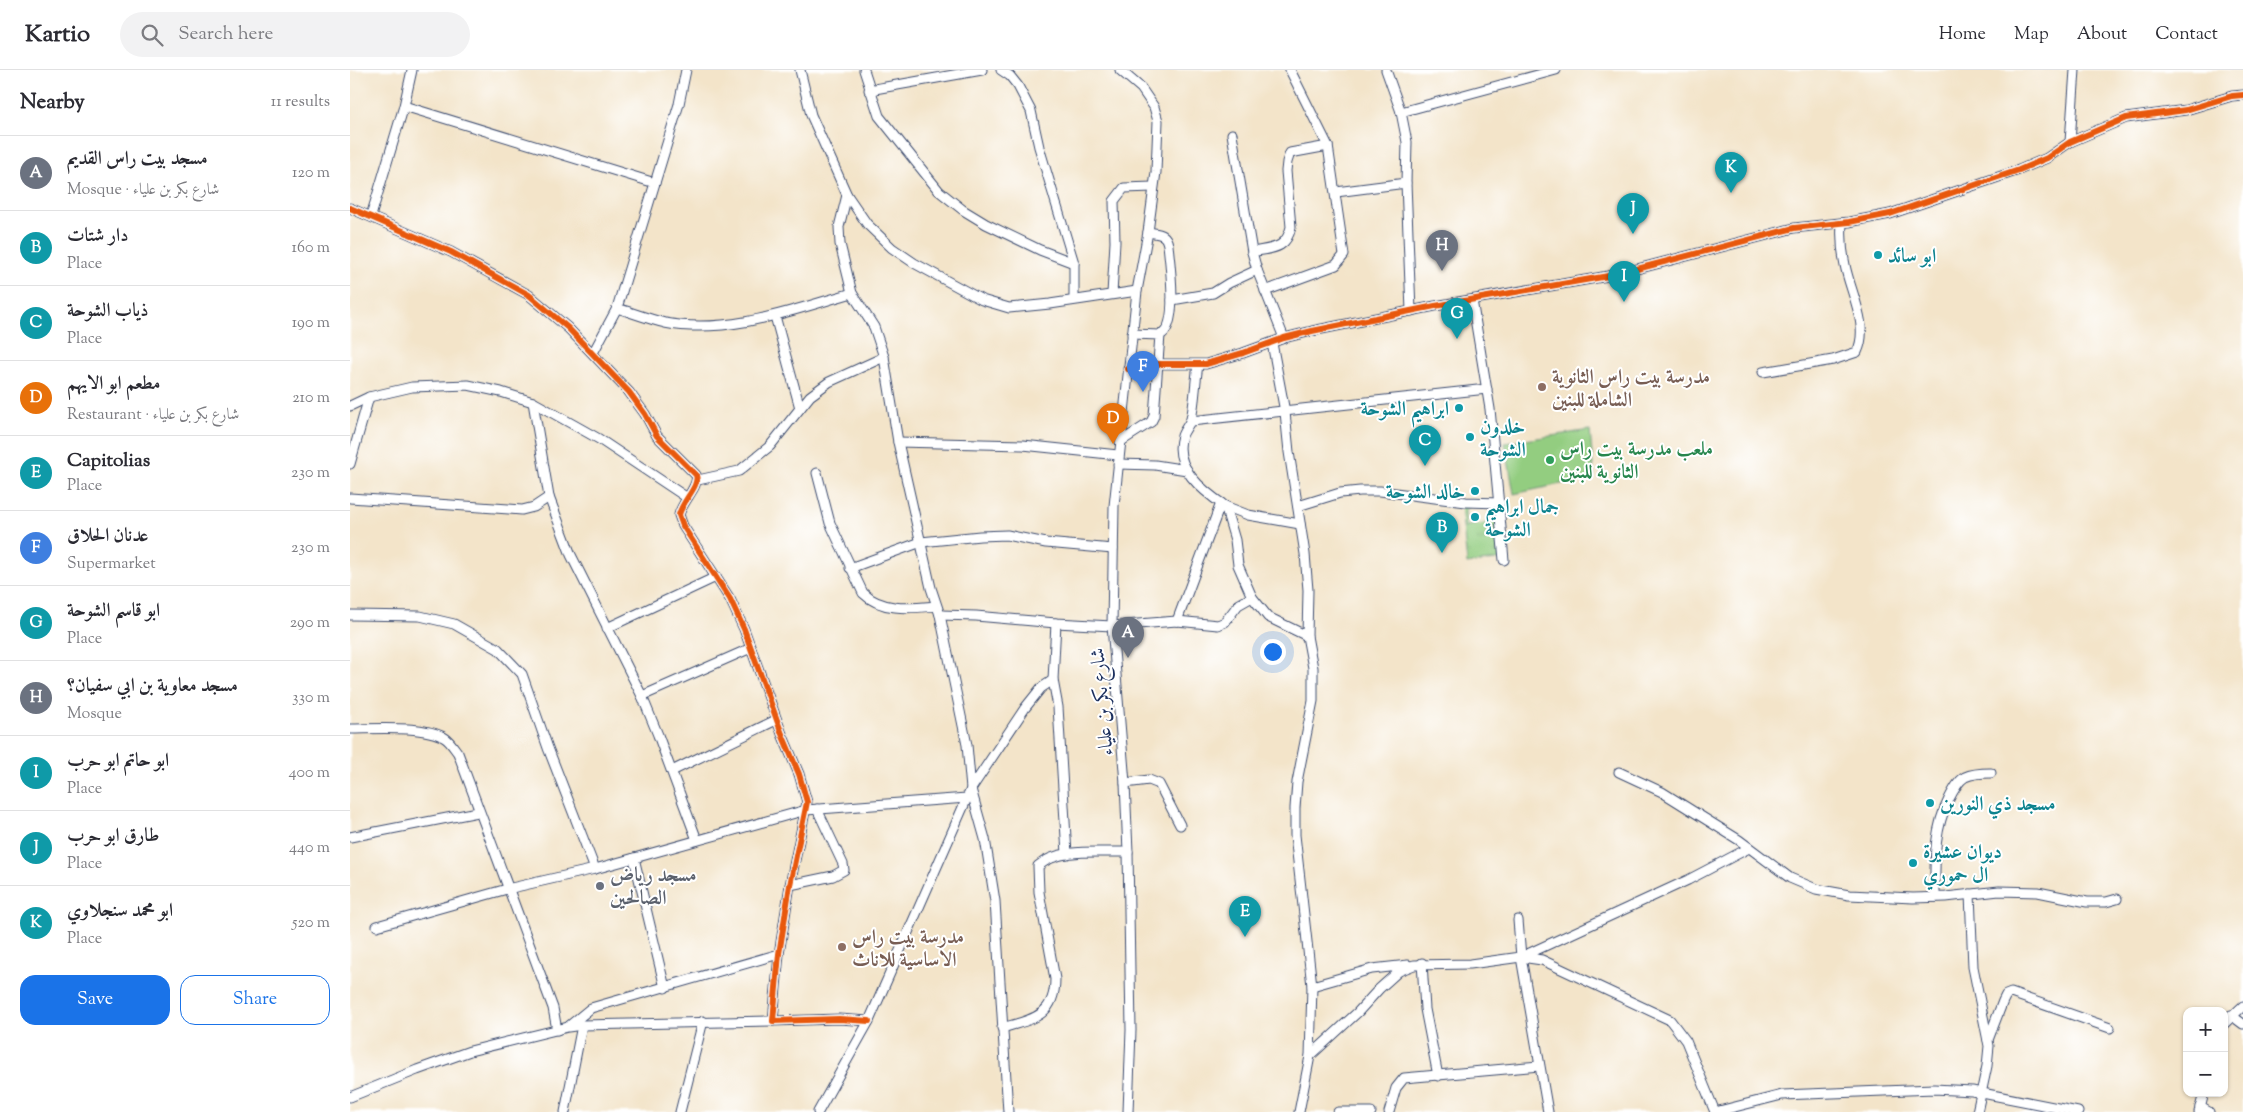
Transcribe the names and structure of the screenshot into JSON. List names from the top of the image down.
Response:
{
  "streets": {
    "street": ["شارع بكر بن علياء"]
  },
  "places": [
    "ابو سائد",
    "مدرسة بيت راس الثانوية الشاملة للبنين",
    "ابراهيم الشوحة",
    "خلدون الشوحة",
    "ملعب مدرسة بيت راس الثانوية للبنين",
    "خالد الشوحة",
    "جمال ابراهيم الشوحة",
    "مسجد ذي النورين",
    "ديوان عشيرة ال حموري",
    "مسجد رياض الصالحين",
    "مدرسة بيت راس الاساسية للاناث"
  ],
  "page": {
    "header": "Kartio",
    "search": "Search here",
    "nav": [
      "Home",
      "Map",
      "About",
      "Contact"
    ],
    "heading": ["Nearby", "11 results"],
    "list": [
      {
        "mark": "A",
        "name": "مسجد بيت راس القديم",
        "note": "Mosque · شارع بكر بن علياء",
        "value": "120 m"
      },
      {
        "mark": "B",
        "name": "دار شتات",
        "note": "Place",
        "value": "160 m"
      },
      {
        "mark": "C",
        "name": "ذياب الشوحة",
        "note": "Place",
        "value": "190 m"
      },
      {
        "mark": "D",
        "name": "مطعم ابو الايهم",
        "note": "Restaurant · شارع بكر بن علياء",
        "value": "210 m"
      },
      {
        "mark": "E",
        "name": "Capitolias",
        "note": "Place",
        "value": "230 m"
      },
      {
        "mark": "F",
        "name": "عدنان الحلاق",
        "note": "Supermarket",
        "value": "230 m"
      },
      {
        "mark": "G",
        "name": "ابو قاسم الشوحة",
        "note": "Place",
        "value": "290 m"
      },
      {
        "mark": "H",
        "name": "مسجد معاوية بن ابي سفيان؟",
        "note": "Mosque",
        "value": "330 m"
      },
      {
        "mark": "I",
        "name": "ابو حاتم ابو حرب",
        "note": "Place",
        "value": "400 m"
      },
      {
        "mark": "J",
        "name": "طارق ابو حرب",
        "note": "Place",
        "value": "440 m"
      },
      {
        "mark": "K",
        "name": "ابو محمد سنجلاوي",
        "note": "Place",
        "value": "520 m"
      }
    ],
    "pins": [
      "K",
      "J",
      "H",
      "I",
      "G",
      "F",
      "D",
      "C",
      "B",
      "A",
      "E"
    ],
    "buttons": ["Save", "Share"],
    "map_buttons": ["+", "−"]
  }
}
